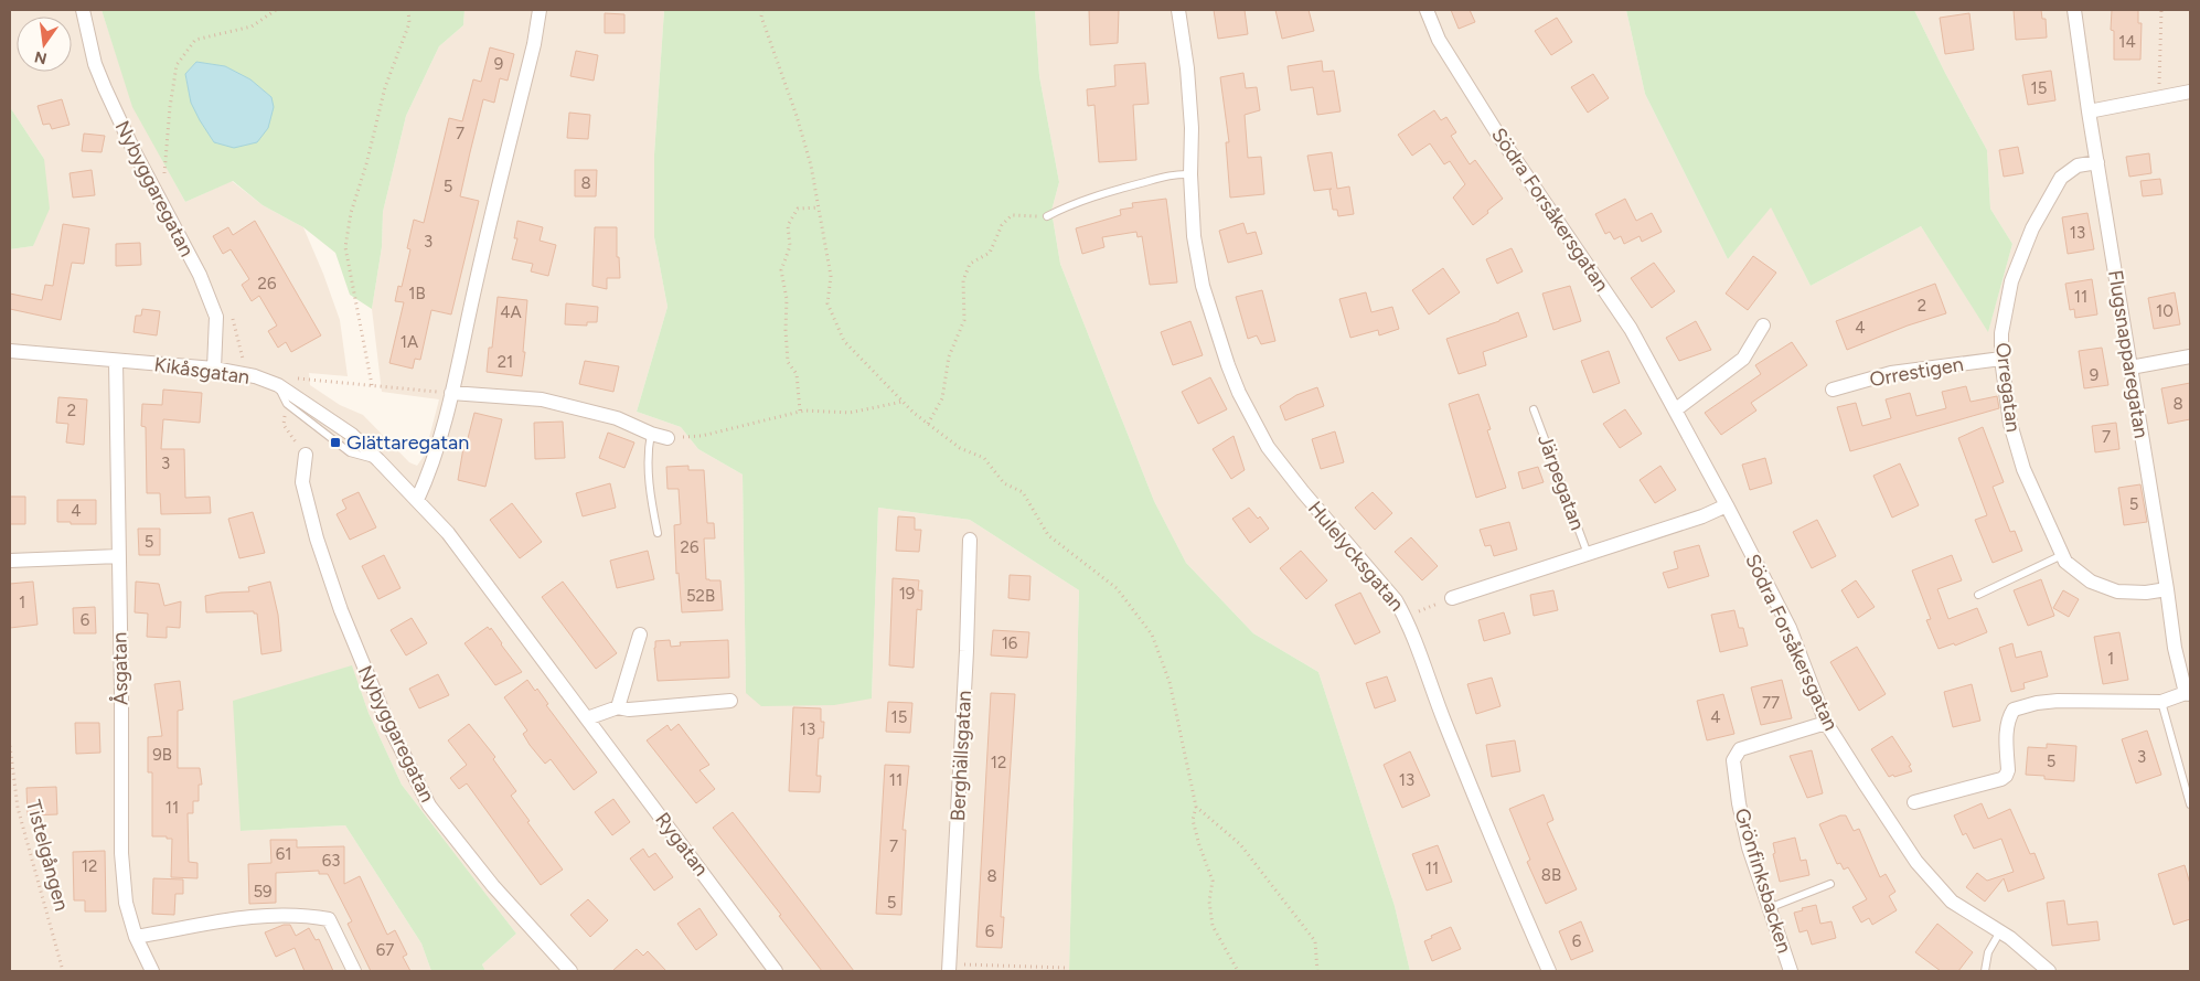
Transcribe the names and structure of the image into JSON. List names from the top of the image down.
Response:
{
  "streets": {
    "street": [
      "Nybyggaregatan",
      "Södra Forsåkersgatan",
      "Flugsnapparegatan",
      "Kikåsgatan",
      "Orrestigen",
      "Orregatan",
      "Järpegatan",
      "Hulelycksgatan",
      "Åsgatan",
      "Berghällsgatan",
      "Rygatan",
      "Grönfinksbacken"
    ],
    "path": ["Tistelgången"]
  },
  "crossings": [
    ["Nybyggaregatan", "Kikåsgatan"],
    ["Södra Forsåkersgatan", "Järpegatan"],
    ["Södra Forsåkersgatan", "Grönfinksbacken"],
    ["Flugsnapparegatan", "Orregatan"],
    ["Kikåsgatan", "Åsgatan"],
    ["Kikåsgatan", "Rygatan"],
    ["Orrestigen", "Orregatan"]
  ],
  "places": {
    "transit": ["Glättaregatan"]
  },
  "house_numbers": [
    "14",
    "9",
    "15",
    "7",
    "8",
    "5",
    "13",
    "3",
    "26",
    "1B",
    "11",
    "2",
    "10",
    "4A",
    "4",
    "1A",
    "21",
    "9",
    "8",
    "2",
    "7",
    "3",
    "5",
    "4",
    "5",
    "26",
    "19",
    "52B",
    "1",
    "6",
    "16",
    "1",
    "77",
    "15",
    "4",
    "13",
    "9B",
    "3",
    "5",
    "12",
    "11",
    "13",
    "11",
    "7",
    "61",
    "63",
    "12",
    "11",
    "8B",
    "8",
    "59",
    "5",
    "6",
    "6",
    "67"
  ],
  "north": "bottom"
}
